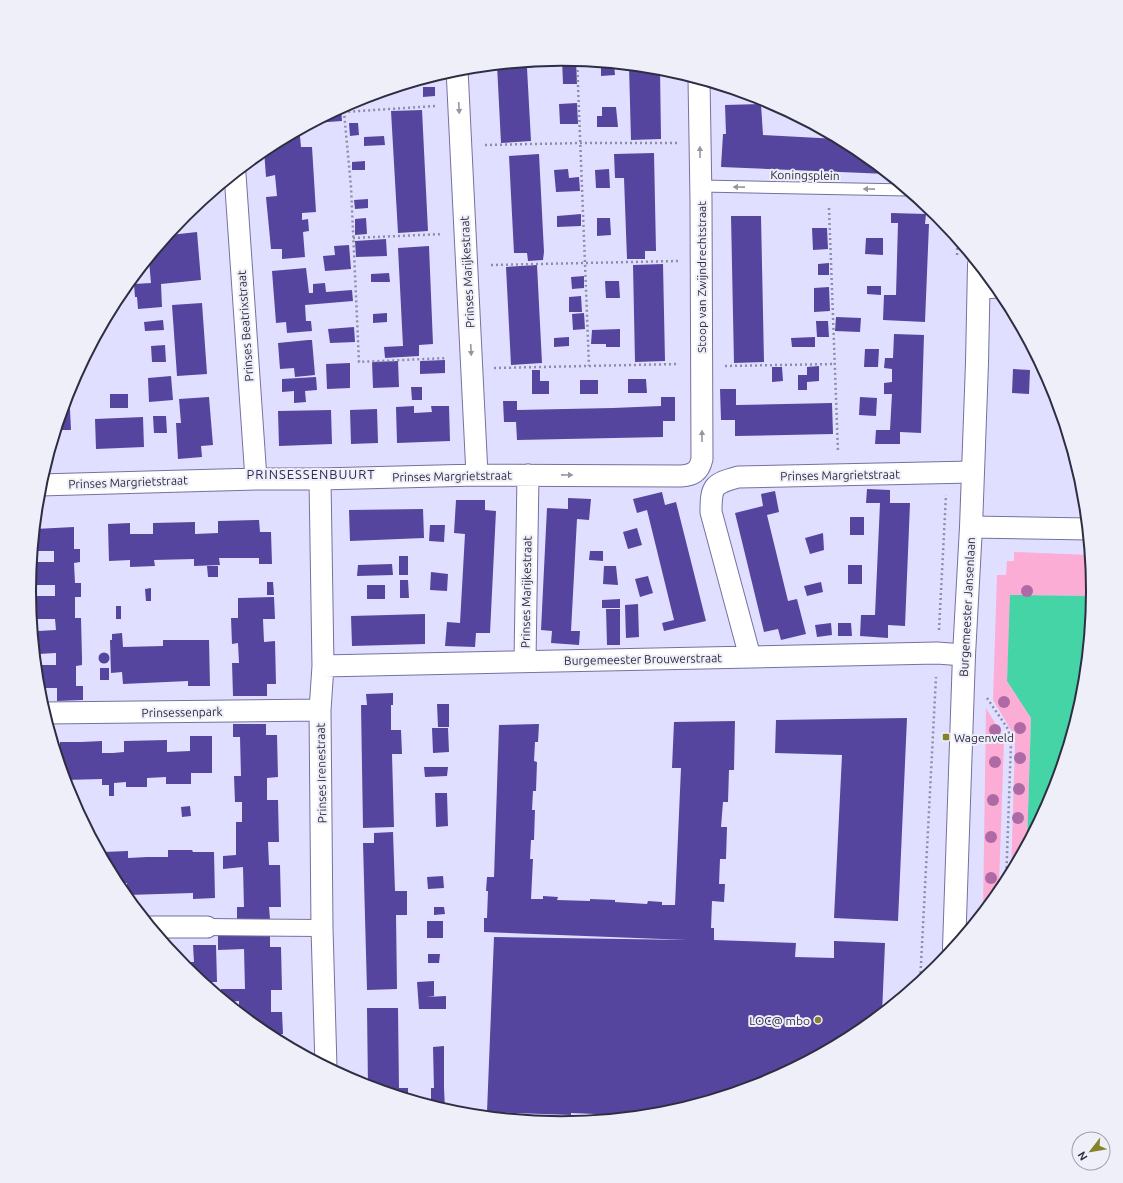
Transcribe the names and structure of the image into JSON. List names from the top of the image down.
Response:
{
  "streets": {
    "street": [
      "Prinses Marijkestraat",
      "Stoop van Zwijndrechtstraat",
      "Prinses Beatrixstraat",
      "Prinses Margrietstraat",
      "Burgemeester Jansenlaan",
      "Burgemeester Brouwerstraat",
      "Prinsessenpark",
      "Prinses Irenestraat"
    ],
    "lane": ["Koningsplein"]
  },
  "crossings": [
    ["Koningsplein", "Stoop van Zwijndrechtstraat"],
    ["Prinses Marijkestraat", "Prinses Margrietstraat"],
    ["Prinses Marijkestraat", "Burgemeester Brouwerstraat"],
    ["Stoop van Zwijndrechtstraat", "Prinses Margrietstraat"],
    ["Prinses Beatrixstraat", "Prinses Margrietstraat"],
    ["Prinses Margrietstraat", "Burgemeester Jansenlaan"],
    ["Prinses Margrietstraat", "Burgemeester Brouwerstraat"],
    ["Prinses Margrietstraat", "Prinses Irenestraat"],
    ["Burgemeester Jansenlaan", "Burgemeester Brouwerstraat"],
    ["Burgemeester Brouwerstraat", "Prinses Irenestraat"],
    ["Prinsessenpark", "Prinses Irenestraat"]
  ],
  "one_way": ["Koningsplein", "Stoop van Zwijndrechtstraat"],
  "districts": ["PRINSESSENBUURT"],
  "places": {
    "transit": ["Wagenveld"],
    "other": ["LOC@ mbo"]
  },
  "north": "bottom left"
}
